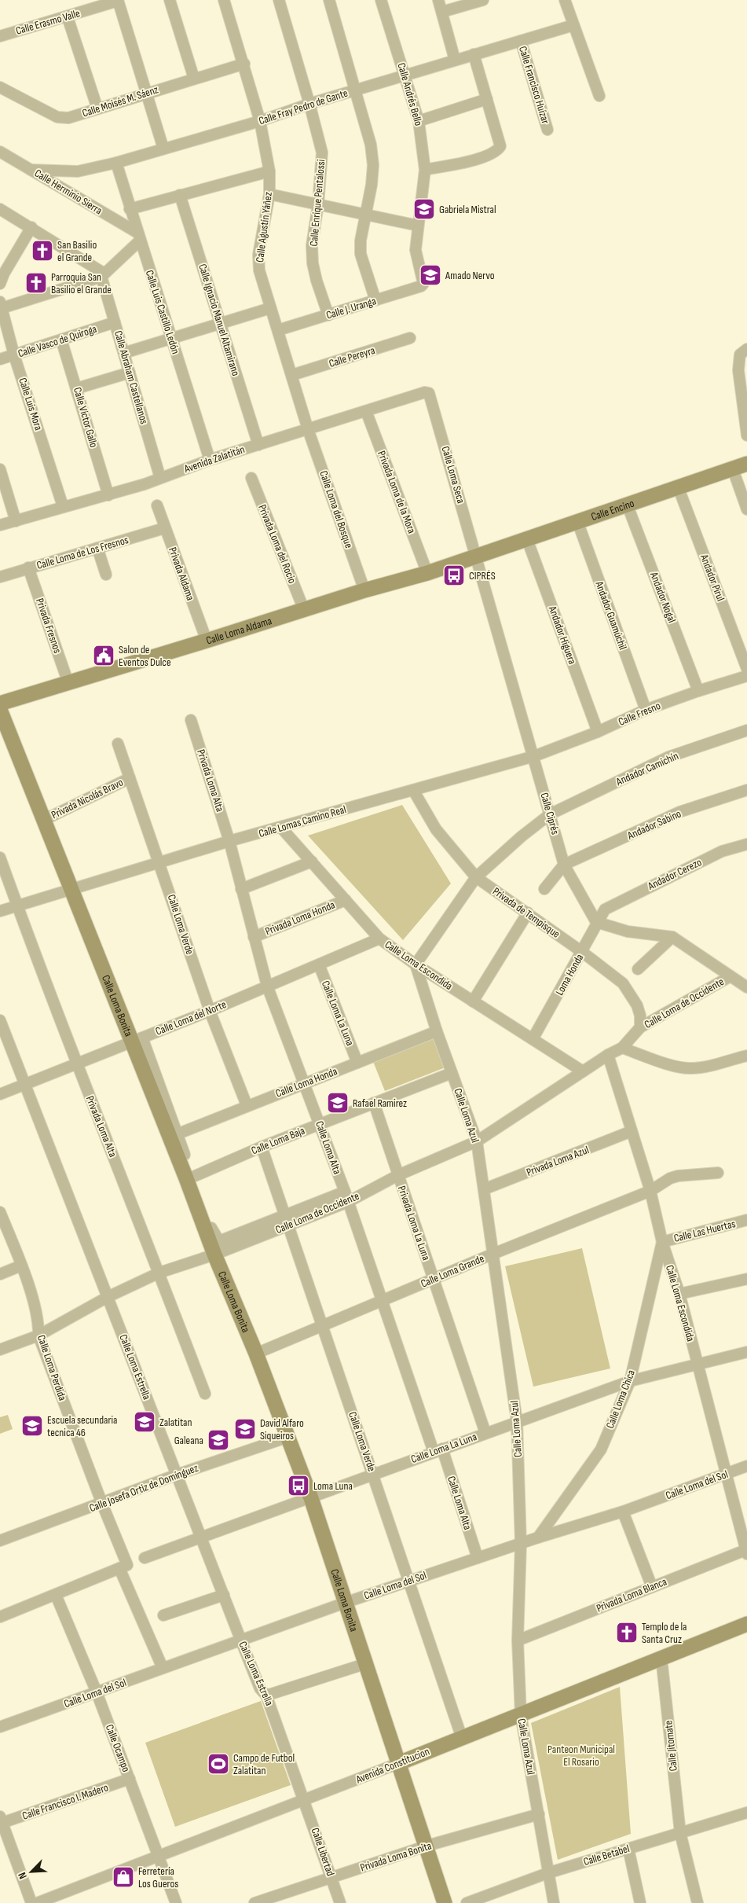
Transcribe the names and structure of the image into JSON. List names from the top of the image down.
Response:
{
  "streets": {
    "street": [
      "Calle Erasmo Valle",
      "Calle Francisco Huízar",
      "Calle Andrés Bello",
      "Calle Moisés M. Sáenz",
      "Calle Fray Pedro de Gante",
      "Calle Herminio Sierra",
      "Calle Enrique Pentalossi",
      "Calle Agustín Yáñez",
      "Calle J. Uranga",
      "Calle Luis Castillo Ledón",
      "Calle Ignacio Manuel Altamirano",
      "Calle Vasco de Quiroga",
      "Calle Pereyra",
      "Calle Abraham Castellanos",
      "Calle Luis Mora",
      "Calle Víctor Gallo",
      "Avenida Zalatitán",
      "Calle Loma Seca",
      "Privada Loma de la Mora",
      "Calle Loma del Bosque",
      "Calle Encino",
      "Privada Loma del Rocio",
      "Calle Loma de Los Fresnos",
      "Privada Aldama",
      "Andador Pirul",
      "Andador Nogal",
      "Andador Guamúchil",
      "Privada Fresnos",
      "Calle Loma Aldama",
      "Andador Higuera",
      "Calle Fresno",
      "Andador Camichín",
      "Privada Loma Alta",
      "Privada Nicolás Bravo",
      "Calle Ciprés",
      "Calle Lomas Camino Real",
      "Andador Sabino",
      "Andador Cerezo",
      "Privada de Tempisque",
      "Privada Loma Honda",
      "Calle Loma Verde",
      "Calle Loma Escondida",
      "Loma Honda",
      "Calle Loma de Occidente",
      "Calle Loma Bonita",
      "Calle Loma La Luna",
      "Calle Loma del Norte",
      "Calle Loma Honda",
      "Calle Loma Azul",
      "Calle Loma Baja",
      "Calle Loma Alta",
      "Privada Loma Azul",
      "Privada Loma La Luna",
      "Calle Las Huertas",
      "Calle Loma Grande",
      "Calle Loma Estrella",
      "Calle Loma Perdida",
      "Calle Loma Chica",
      "Calle Loma del Sol",
      "Calle Josefa Ortiz de Domínguez",
      "Privada Loma Blanca",
      "Calle Jitomate",
      "Calle Ocampo",
      "Avenida Constitucion",
      "Calle Francisco I. Madero",
      "Calle Libertad",
      "Calle Betabel",
      "Privada Loma Bonita"
    ]
  },
  "crossings": [
    ["Calle Francisco Huízar", "Calle Fray Pedro de Gante"],
    ["Calle Andrés Bello", "Calle Fray Pedro de Gante"],
    ["Calle Andrés Bello", "Calle J. Uranga"],
    ["Calle Moisés M. Sáenz", "Calle Agustín Yáñez"],
    ["Calle Fray Pedro de Gante", "Calle Herminio Sierra"],
    ["Calle Fray Pedro de Gante", "Calle Enrique Pentalossi"],
    ["Calle Fray Pedro de Gante", "Calle Agustín Yáñez"],
    ["Calle Fray Pedro de Gante", "Calle Luis Castillo Ledón"],
    ["Calle Herminio Sierra", "Calle Luis Castillo Ledón"],
    ["Calle Enrique Pentalossi", "Calle J. Uranga"],
    ["Calle Agustín Yáñez", "Calle J. Uranga"],
    ["Calle Agustín Yáñez", "Calle Pereyra"],
    ["Calle Agustín Yáñez", "Avenida Zalatitán"],
    ["Calle Agustín Yáñez", "Calle Loma del Bosque"],
    ["Calle Luis Castillo Ledón", "Avenida Zalatitán"],
    ["Calle Ignacio Manuel Altamirano", "Avenida Zalatitán"],
    ["Calle Vasco de Quiroga", "Calle Abraham Castellanos"],
    ["Calle Vasco de Quiroga", "Calle Luis Mora"],
    ["Calle Vasco de Quiroga", "Calle Víctor Gallo"],
    ["Calle Abraham Castellanos", "Avenida Zalatitán"],
    ["Calle Luis Mora", "Avenida Zalatitán"],
    ["Calle Víctor Gallo", "Avenida Zalatitán"],
    ["Avenida Zalatitán", "Calle Loma Seca"],
    ["Avenida Zalatitán", "Privada Loma de la Mora"],
    ["Avenida Zalatitán", "Calle Loma del Bosque"],
    ["Calle Loma Seca", "Calle Encino"],
    ["Calle Loma Seca", "Calle Loma Aldama"],
    ["Calle Loma Seca", "Calle Ciprés"],
    ["Privada Loma de la Mora", "Calle Loma Aldama"],
    ["Calle Loma del Bosque", "Calle Loma Aldama"],
    ["Calle Encino", "Andador Pirul"],
    ["Calle Encino", "Andador Nogal"],
    ["Calle Encino", "Andador Guamúchil"],
    ["Calle Encino", "Calle Loma Aldama"],
    ["Calle Encino", "Andador Higuera"],
    ["Calle Encino", "Calle Ciprés"],
    ["Privada Loma del Rocio", "Calle Loma Aldama"],
    ["Calle Loma de Los Fresnos", "Privada Aldama"],
    ["Calle Loma de Los Fresnos", "Privada Fresnos"],
    ["Privada Aldama", "Calle Loma Aldama"],
    ["Andador Nogal", "Calle Fresno"],
    ["Andador Guamúchil", "Calle Fresno"],
    ["Privada Fresnos", "Calle Loma Aldama"],
    ["Calle Loma Aldama", "Calle Ciprés"],
    ["Andador Higuera", "Calle Fresno"],
    ["Calle Fresno", "Calle Ciprés"],
    ["Calle Fresno", "Calle Lomas Camino Real"],
    ["Andador Camichín", "Calle Ciprés"],
    ["Andador Camichín", "Privada de Tempisque"],
    ["Andador Camichín", "Calle Loma Escondida"],
    ["Andador Camichín", "Calle Loma Azul"],
    ["Privada Loma Alta", "Calle Lomas Camino Real"],
    ["Privada Loma Alta", "Calle Loma de Occidente"],
    ["Privada Loma Alta", "Calle Loma del Norte"],
    ["Privada Loma Alta", "Calle Loma Alta"],
    ["Privada Nicolás Bravo", "Calle Loma Verde"],
    ["Privada Nicolás Bravo", "Calle Loma Bonita"],
    ["Calle Ciprés", "Calle Lomas Camino Real"],
    ["Calle Ciprés", "Andador Sabino"],
    ["Calle Ciprés", "Loma Honda"],
    ["Calle Lomas Camino Real", "Privada de Tempisque"],
    ["Calle Lomas Camino Real", "Calle Loma Verde"],
    ["Calle Lomas Camino Real", "Calle Loma Escondida"],
    ["Calle Lomas Camino Real", "Calle Loma Bonita"],
    ["Calle Lomas Camino Real", "Calle Loma Alta"],
    ["Andador Cerezo", "Loma Honda"],
    ["Privada de Tempisque", "Loma Honda"],
    ["Privada de Tempisque", "Calle Loma de Occidente"],
    ["Privada Loma Honda", "Calle Loma Escondida"],
    ["Privada Loma Honda", "Calle Loma Alta"],
    ["Calle Loma Verde", "Calle Loma de Occidente"],
    ["Calle Loma Verde", "Calle Loma La Luna"],
    ["Calle Loma Verde", "Calle Loma del Norte"],
    ["Calle Loma Verde", "Calle Loma Honda"],
    ["Calle Loma Verde", "Calle Loma Baja"],
    ["Calle Loma Verde", "Calle Loma Grande"],
    ["Calle Loma Verde", "Calle Loma del Sol"],
    ["Calle Loma Verde", "Avenida Constitucion"],
    ["Calle Loma Escondida", "Loma Honda"],
    ["Calle Loma Escondida", "Calle Loma de Occidente"],
    ["Calle Loma Escondida", "Calle Loma La Luna"],
    ["Calle Loma Escondida", "Calle Loma del Norte"],
    ["Calle Loma Escondida", "Calle Loma Azul"],
    ["Calle Loma Escondida", "Privada Loma Azul"],
    ["Calle Loma Escondida", "Calle Las Huertas"],
    ["Calle Loma Escondida", "Calle Loma Grande"],
    ["Calle Loma Escondida", "Calle Loma Chica"],
    ["Calle Loma Escondida", "Calle Loma del Sol"],
    ["Calle Loma Escondida", "Privada Loma Blanca"],
    ["Calle Loma de Occidente", "Calle Loma Bonita"],
    ["Calle Loma de Occidente", "Calle Loma Azul"],
    ["Calle Loma de Occidente", "Calle Loma Alta"],
    ["Calle Loma de Occidente", "Privada Loma La Luna"],
    ["Calle Loma de Occidente", "Calle Loma Estrella"],
    ["Calle Loma de Occidente", "Calle Loma Perdida"],
    ["Calle Loma Bonita", "Calle Loma La Luna"],
    ["Calle Loma Bonita", "Calle Loma del Norte"],
    ["Calle Loma Bonita", "Calle Loma Grande"],
    ["Calle Loma Bonita", "Calle Loma del Sol"],
    ["Calle Loma Bonita", "Calle Josefa Ortiz de Domínguez"],
    ["Calle Loma Bonita", "Avenida Constitucion"],
    ["Calle Loma Bonita", "Privada Loma Bonita"],
    ["Calle Loma La Luna", "Calle Loma del Norte"],
    ["Calle Loma La Luna", "Calle Loma Honda"],
    ["Calle Loma La Luna", "Calle Loma Azul"],
    ["Calle Loma La Luna", "Calle Loma Alta"],
    ["Calle Loma La Luna", "Privada Loma La Luna"],
    ["Calle Loma La Luna", "Calle Loma Estrella"],
    ["Calle Loma La Luna", "Calle Loma Chica"],
    ["Calle Loma del Norte", "Calle Loma Alta"],
    ["Calle Loma del Norte", "Calle Loma Estrella"],
    ["Calle Loma Honda", "Calle Loma Azul"],
    ["Calle Loma Honda", "Calle Loma Alta"],
    ["Calle Loma Azul", "Calle Loma Baja"],
    ["Calle Loma Azul", "Privada Loma Azul"],
    ["Calle Loma Azul", "Calle Loma Grande"],
    ["Calle Loma Azul", "Calle Loma del Sol"],
    ["Calle Loma Azul", "Privada Loma Blanca"],
    ["Calle Loma Azul", "Avenida Constitucion"],
    ["Calle Loma Azul", "Calle Betabel"],
    ["Calle Loma Azul", "Privada Loma Bonita"],
    ["Calle Loma Baja", "Calle Loma Alta"],
    ["Calle Loma Baja", "Privada Loma La Luna"],
    ["Calle Loma Alta", "Calle Loma Grande"],
    ["Calle Loma Alta", "Calle Loma del Sol"],
    ["Privada Loma La Luna", "Calle Loma Grande"],
    ["Calle Las Huertas", "Calle Loma Chica"],
    ["Calle Loma Estrella", "Calle Loma del Sol"],
    ["Calle Loma Estrella", "Calle Josefa Ortiz de Domínguez"],
    ["Calle Loma Estrella", "Avenida Constitucion"],
    ["Calle Loma Estrella", "Calle Libertad"],
    ["Calle Loma Perdida", "Calle Loma del Sol"],
    ["Calle Loma Perdida", "Calle Josefa Ortiz de Domínguez"],
    ["Calle Loma Chica", "Calle Loma del Sol"],
    ["Calle Loma del Sol", "Calle Ocampo"],
    ["Calle Jitomate", "Avenida Constitucion"],
    ["Calle Jitomate", "Calle Betabel"],
    ["Calle Ocampo", "Avenida Constitucion"],
    ["Calle Ocampo", "Calle Francisco I. Madero"],
    ["Avenida Constitucion", "Calle Libertad"],
    ["Calle Libertad", "Privada Loma Bonita"]
  ],
  "parks": ["Panteon Municipal El Rosario"],
  "places": {
    "school or university": [
      "Gabriela Mistral",
      "Amado Nervo",
      "Rafael Ramirez",
      "Zalatitan",
      "Escuela secundaria tecnica 46",
      "David Alfaro Siqueiros",
      "Galeana"
    ],
    "church": ["San Basilio el Grande", "Parroquia San Basilio el Grande", "Templo de la Santa Cruz"],
    "bus stop": ["CIPRÉS", "Loma Luna"],
    "public building": ["Salon de Eventos Dulce"],
    "sports": ["Campo de Futbol Zalatitan"],
    "shop": ["Ferretería Los Gueros"]
  },
  "north": "bottom left"
}
